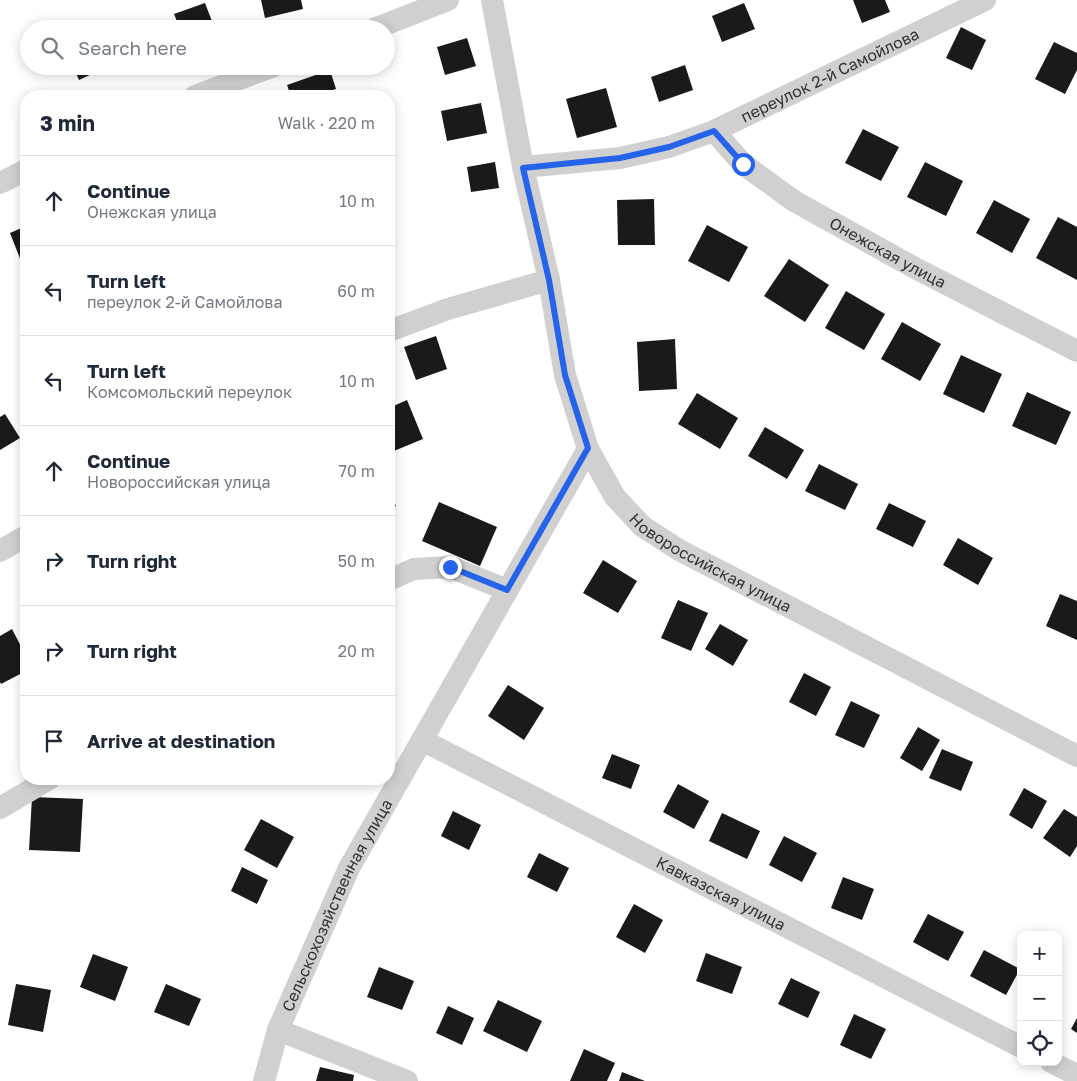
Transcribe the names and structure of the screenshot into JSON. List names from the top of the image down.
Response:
{
  "streets": {
    "street": [
      "переулок 2-й Самойлова",
      "Онежская улица",
      "Новороссийская улица",
      "Кавказская улица",
      "Сельскохозяйственная улица"
    ]
  },
  "crossings": [
    ["переулок 2-й Самойлова", "Онежская улица"],
    ["переулок 2-й Самойлова", "Новороссийская улица"],
    ["Новороссийская улица", "Сельскохозяйственная улица"],
    ["Кавказская улица", "Сельскохозяйственная улица"]
  ],
  "page": {
    "search": "Search here",
    "heading": ["3 min", "Walk · 220 m"],
    "list": [
      ["Continue", "Онежская улица", "10 m"],
      ["Turn left", "переулок 2-й Самойлова", "60 m"],
      ["Turn left", "Комсомольский переулок", "10 m"],
      ["Continue", "Новороссийская улица", "70 m"],
      ["Turn right", "50 m"],
      ["Turn right", "20 m"],
      "Arrive at destination"
    ],
    "map_buttons": ["+", "−"]
  }
}
